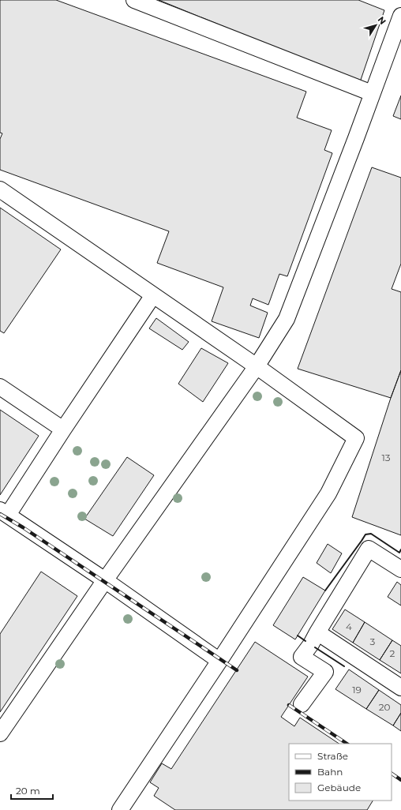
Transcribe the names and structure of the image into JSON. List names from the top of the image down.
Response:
{
  "house_numbers": [
    "13",
    "4",
    "3",
    "2",
    "19",
    "20"
  ],
  "legend": ["Straße", "Bahn", "Gebäude"],
  "scale_bar": "20 m",
  "north": "top right"
}
